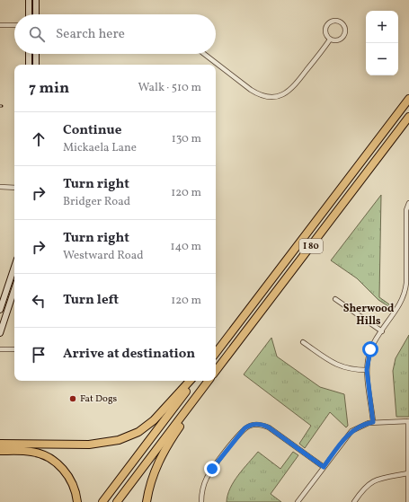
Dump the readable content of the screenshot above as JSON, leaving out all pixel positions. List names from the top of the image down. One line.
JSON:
{"streets":{"highway":["I 80"]},"districts":["Sherwood Hills"],"places":["Fat Dogs"],"page":{"map_buttons":["+","−"],"search":"Search here","heading":["7 min","Walk · 510 m"],"list":[["Continue","Mickaela Lane","130 m"],["Turn right","Bridger Road","120 m"],["Turn right","Westward Road","140 m"],["Turn left","120 m"],"Arrive at destination"]}}
